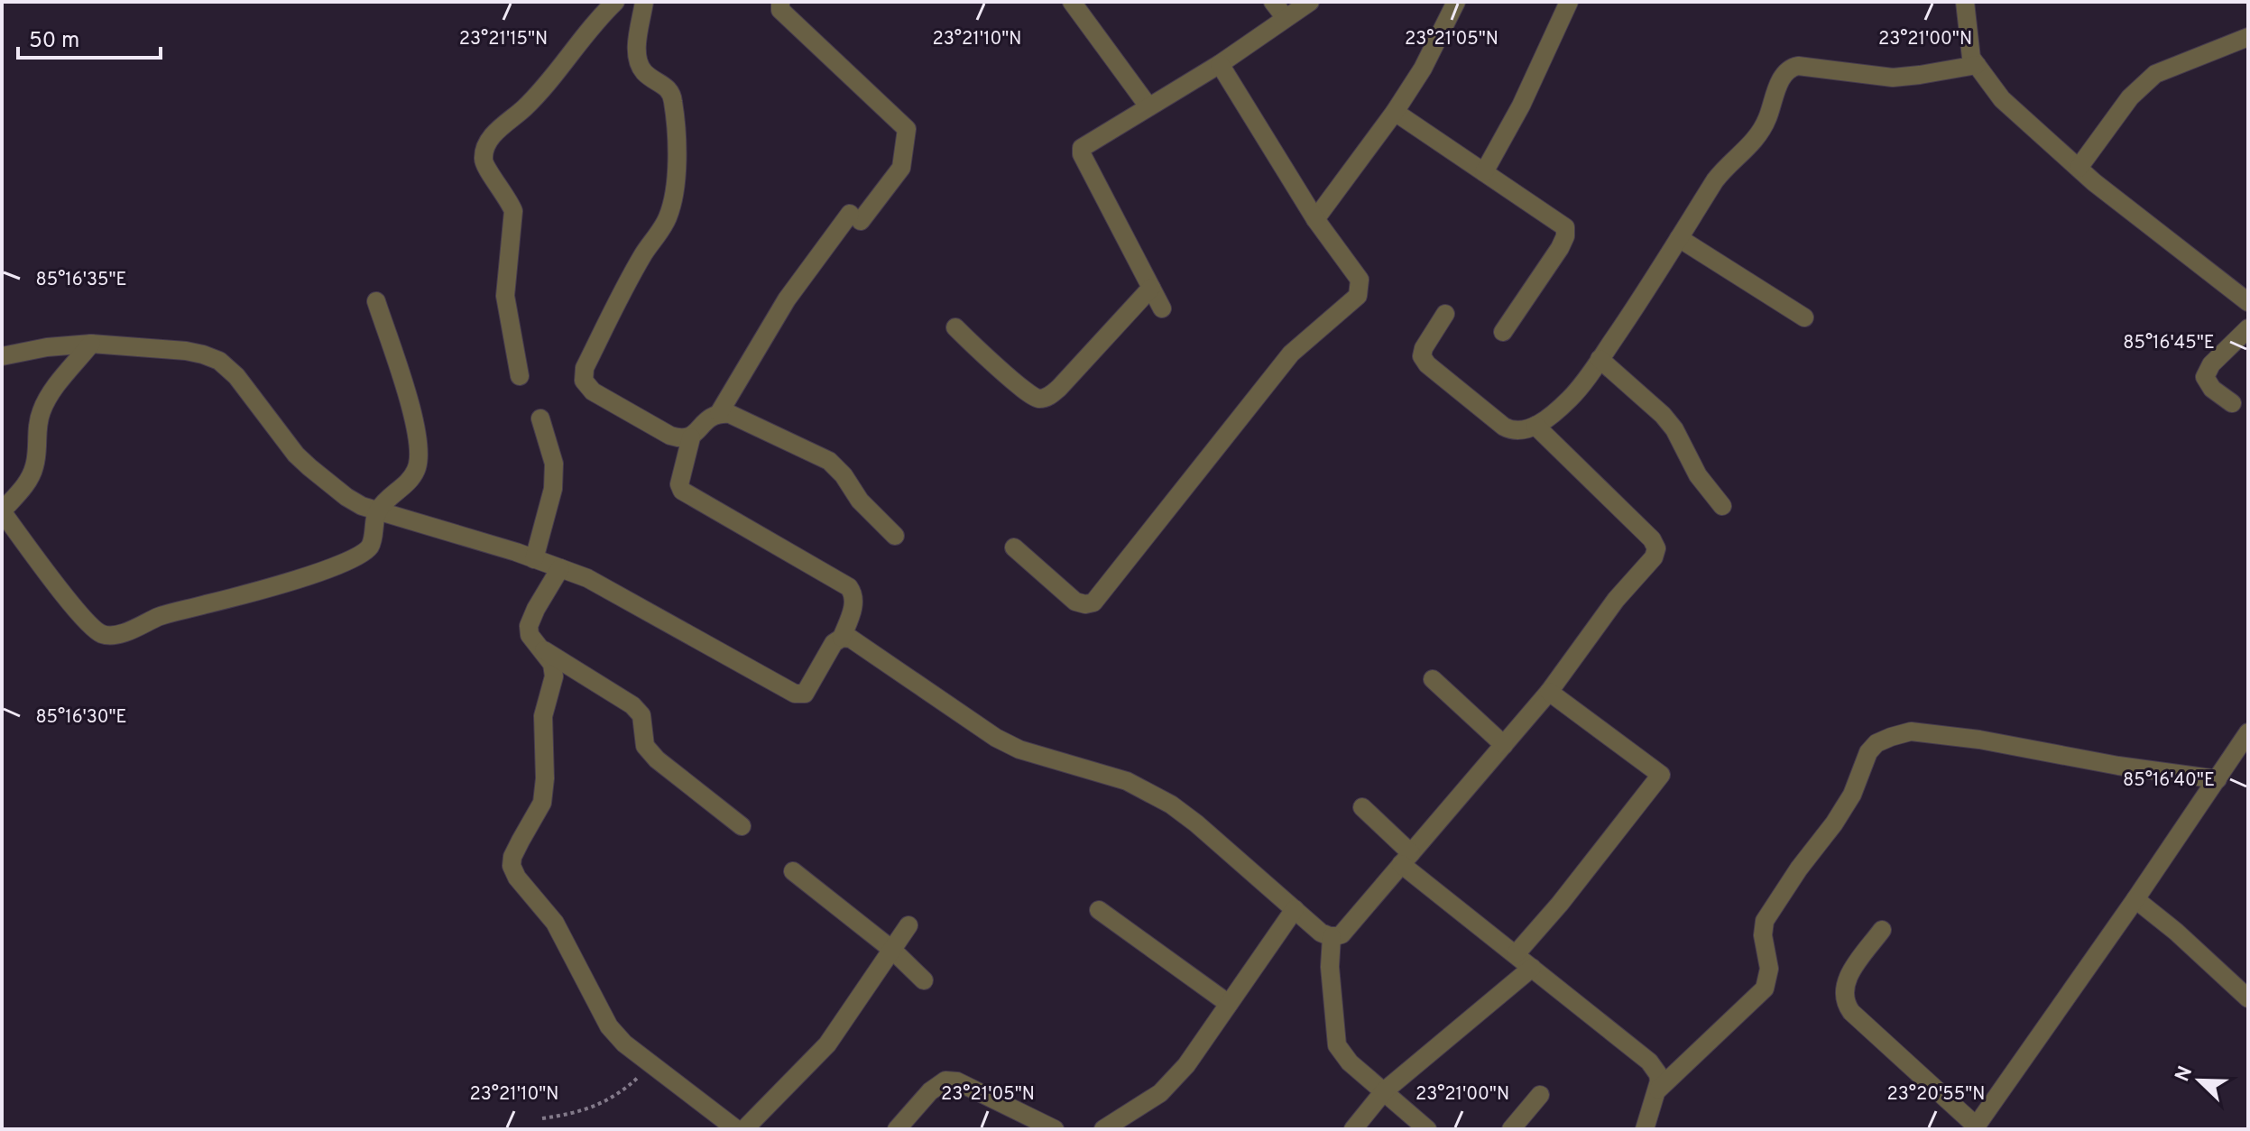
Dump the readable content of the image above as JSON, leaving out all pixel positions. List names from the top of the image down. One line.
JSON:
{"scale_bar":"50 m","north":"top left","coordinates":["23°21'15\"N","23°21'10\"N","23°21'05\"N","23°21'00\"N","85°16'35\"E","85°16'45\"E","85°16'30\"E","85°16'40\"E","23°20'55\"N"]}
